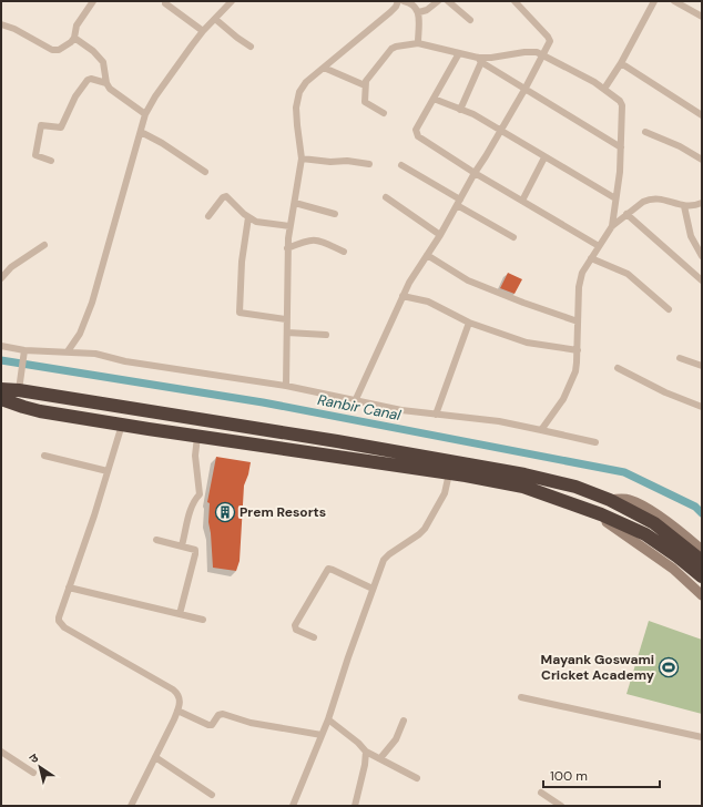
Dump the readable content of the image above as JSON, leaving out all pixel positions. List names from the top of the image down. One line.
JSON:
{"water":["Ranbir Canal"],"places":{"building":["Prem Resorts"],"sports":["Mayank Goswami Cricket Academy"]},"scale_bar":"100 m","north":"top left"}
